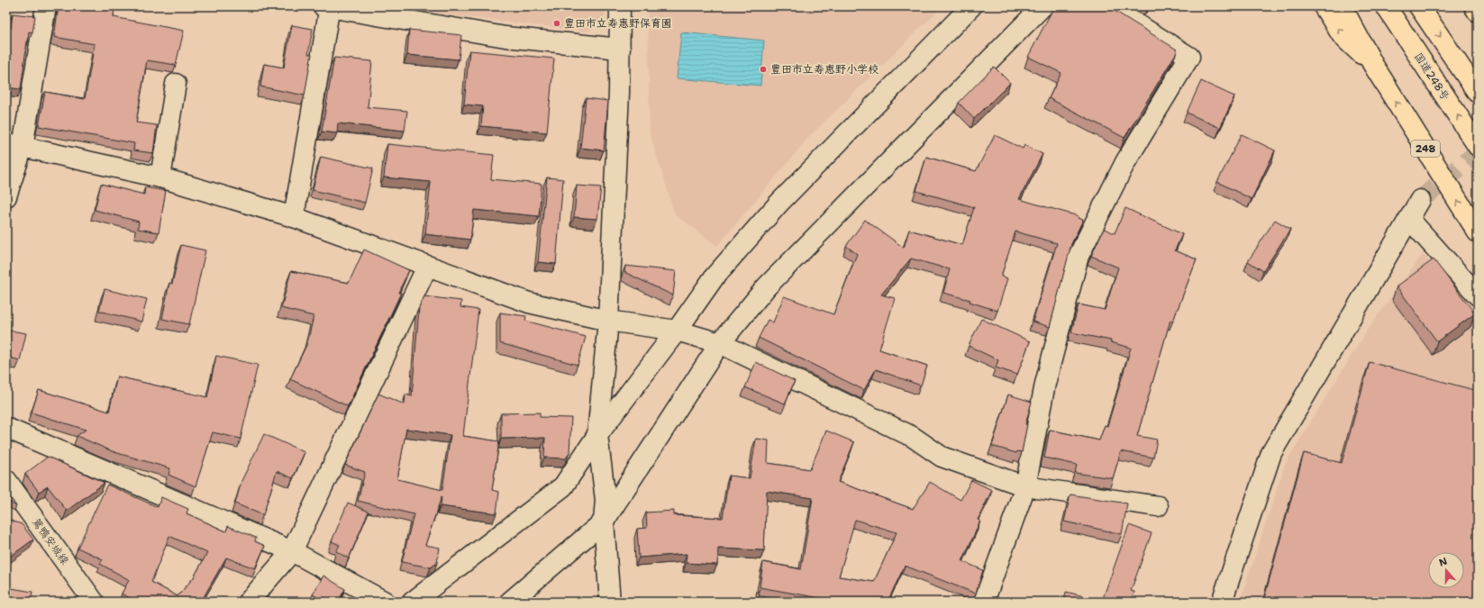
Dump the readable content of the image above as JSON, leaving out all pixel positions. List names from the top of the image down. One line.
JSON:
{"streets":{"highway":["国道248号","248"],"street":["鴛鴨安城線"]},"places":["豊田市立寿惠野保育園","豊田市立寿恵野小学校"],"north":"top"}
